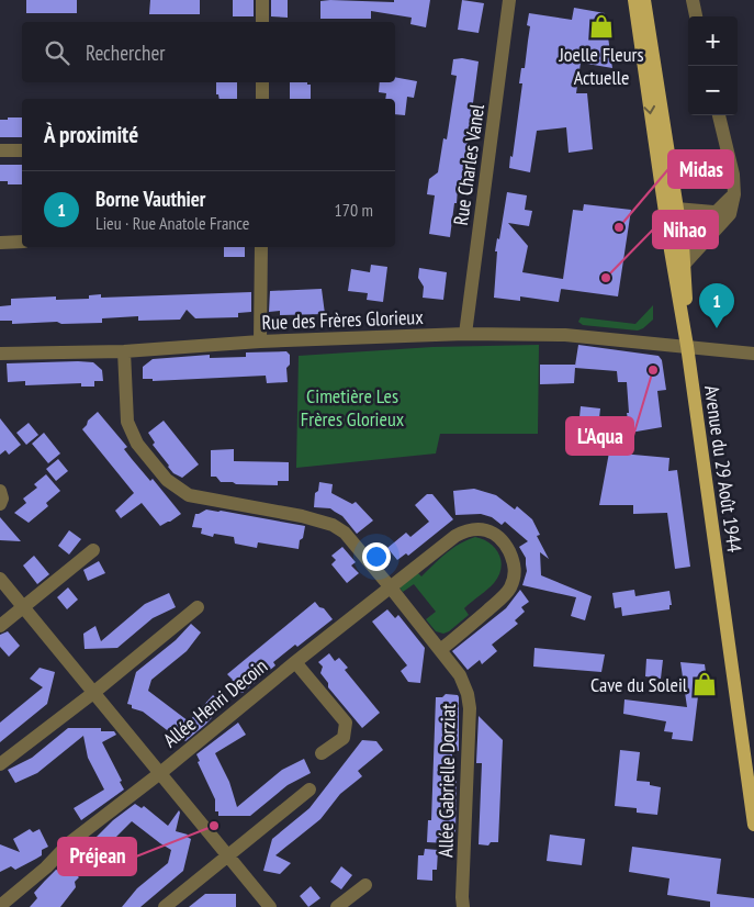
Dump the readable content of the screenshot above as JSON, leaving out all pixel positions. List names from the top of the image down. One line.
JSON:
{"streets":{"main road":["Avenue du 29 Août 1944"],"street":["Rue Charles Vanel","Rue des Frères Glorieux","Allée Henri Decoin","Allée Gabrielle Dorziat"]},"crossings":[["Rue Charles Vanel","Rue des Frères Glorieux"],["Rue des Frères Glorieux","Avenue du 29 Août 1944"],["Rue des Frères Glorieux","Allée Gabrielle Dorziat"],["Allée Henri Decoin","Allée Gabrielle Dorziat"]],"parks":["Cimetière Les Frères Glorieux"],"places":{"shop":["Joelle Fleurs Actuelle","Cave du Soleil"],"other":["Midas","Nihao","L'Aqua","Préjean"]},"page":{"map_buttons":["+","−"],"search":"Rechercher","heading":"À proximité","list":[{"mark":"1","name":"Borne Vauthier","note":"Lieu · Rue Anatole France","value":"170 m"}],"pins":"1"}}
